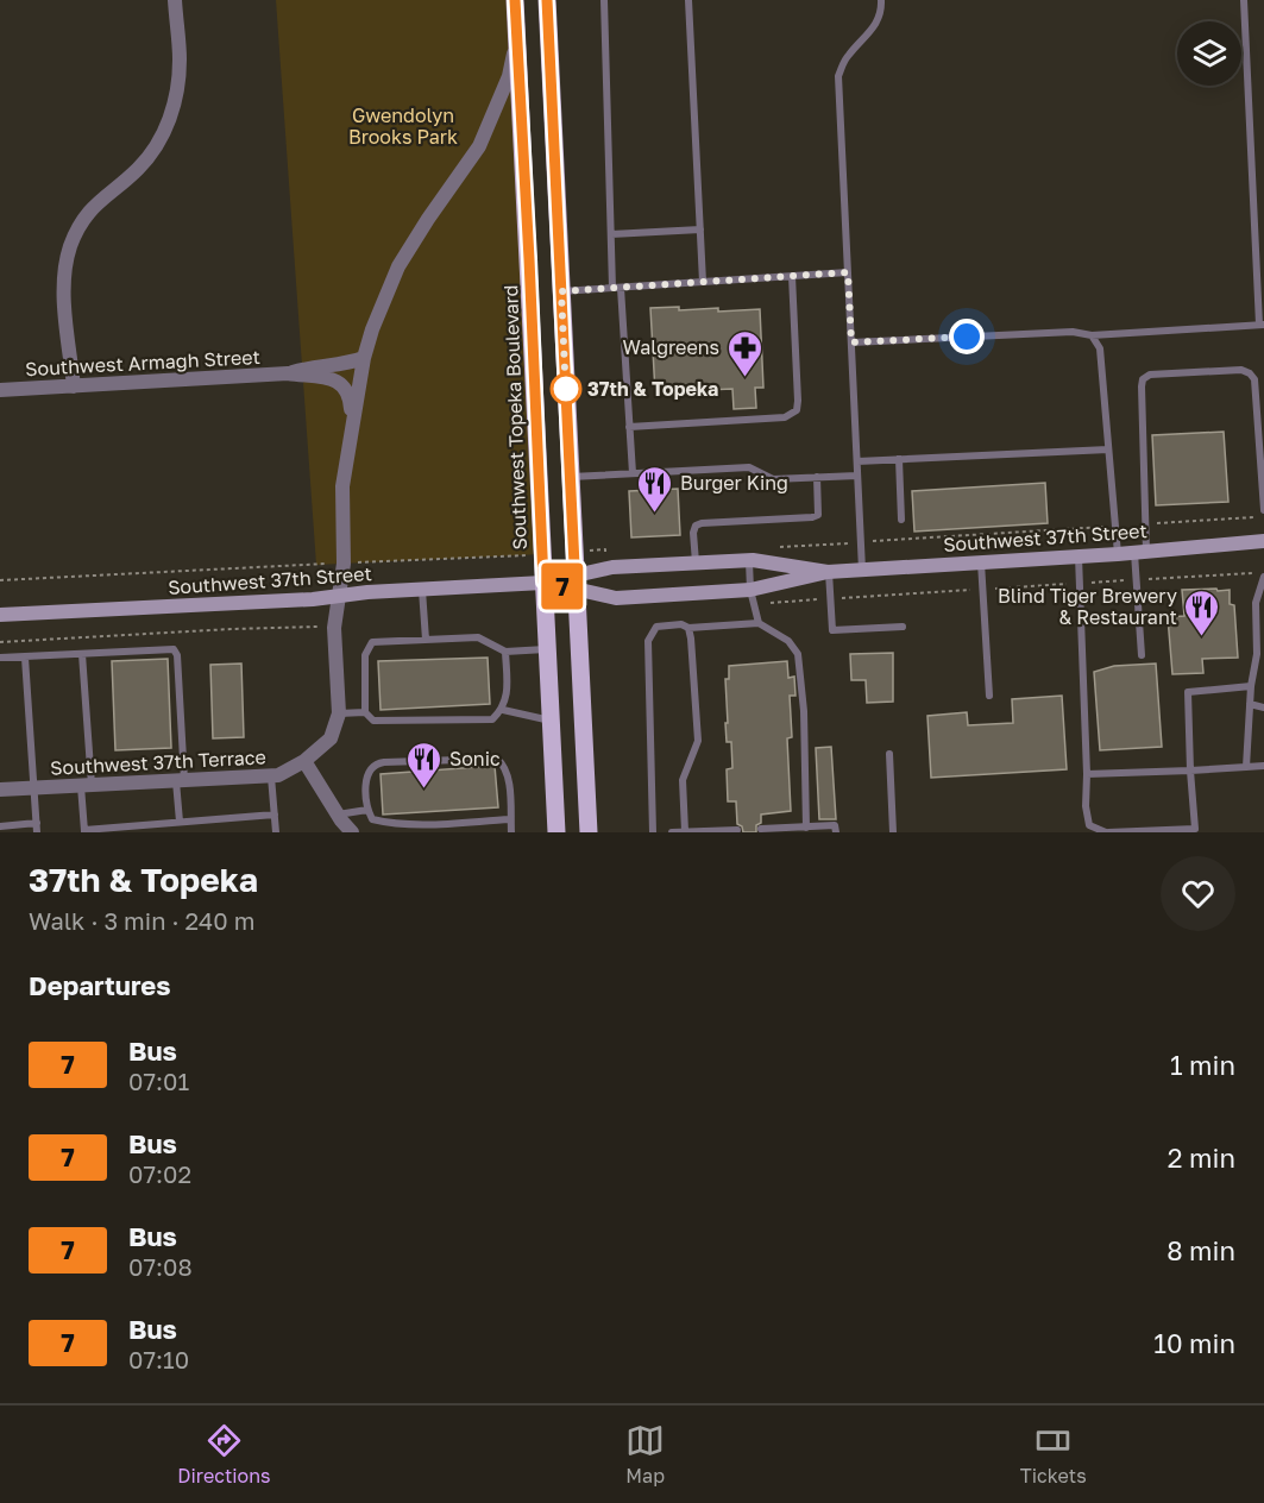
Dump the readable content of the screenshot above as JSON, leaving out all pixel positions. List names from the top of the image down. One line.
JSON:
{"streets":{"main road":["Southwest Topeka Boulevard","Southwest 37th Street"],"street":["Southwest Armagh Street","Southwest 37th Terrace"]},"crossings":[["Southwest Armagh Street","Southwest 37th Terrace"],["Southwest Topeka Boulevard","Southwest 37th Street"],["Southwest Topeka Boulevard","Southwest 37th Terrace"],["Southwest 37th Street","Southwest 37th Terrace"]],"parks":["Gwendolyn Brooks Park"],"places":{"pharmacy":["Walgreens"],"other":["37th & Topeka"],"restaurant":["Burger King","Blind Tiger Brewery & Restaurant","Sonic"]},"lines":["bus line 7"],"page":{"on_map":"7","heading":[["37th & Topeka","Walk · 3 min · 240 m"],"Departures"],"list":[{"mark":"7","name":"Bus","note":"07:01","value":"1 min"},{"mark":"7","name":"Bus","note":"07:02","value":"2 min"},{"mark":"7","name":"Bus","note":"07:08","value":"8 min"},{"mark":"7","name":"Bus","note":"07:10","value":"10 min"}],"tabs":["Directions","Map","Tickets"]}}
